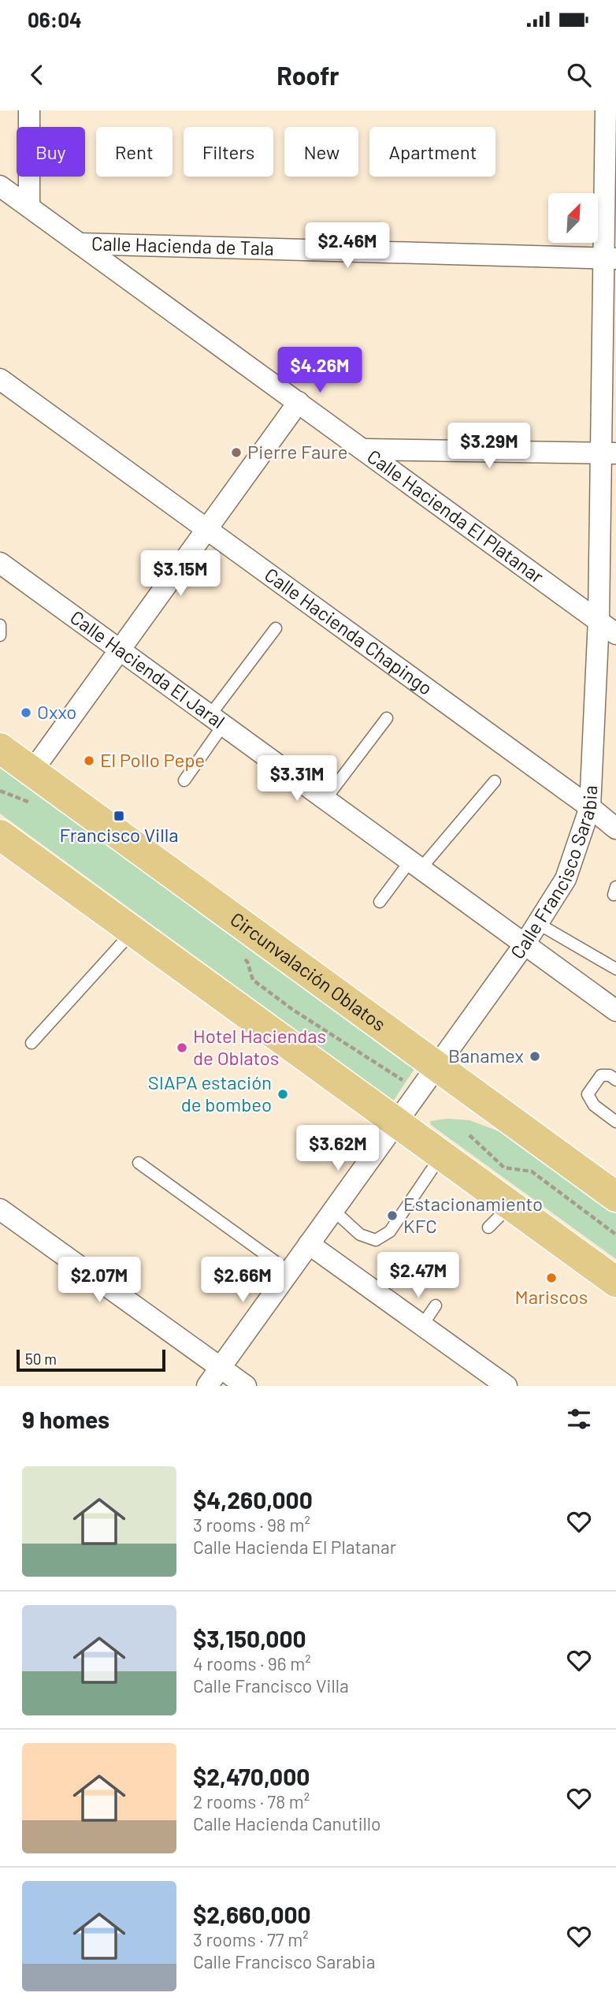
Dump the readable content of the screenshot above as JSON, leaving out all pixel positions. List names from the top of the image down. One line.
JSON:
{"streets":{"main road":["Circunvalación Oblatos"],"street":["Calle Hacienda de Tala","Calle Hacienda El Platanar","Calle Hacienda Chapingo","Calle Hacienda El Jaral","Calle Francisco Sarabia"]},"crossings":[["Calle Hacienda de Tala","Calle Hacienda El Platanar"],["Calle Hacienda de Tala","Calle Francisco Sarabia"],["Calle Hacienda El Platanar","Calle Francisco Sarabia"],["Calle Hacienda Chapingo","Calle Francisco Sarabia"],["Calle Hacienda El Jaral","Calle Francisco Sarabia"],["Calle Francisco Sarabia","Circunvalación Oblatos"]],"places":{"other":["Pierre Faure","Oxxo","El Pollo Pepe","Hotel Haciendas de Oblatos","Banamex","SIAPA estación de bombeo","Estacionamiento KFC","Mariscos"],"transit":["Francisco Villa"]},"scale_bar":"50 m","north":"top right","page":{"status":"06:04","header":"Roofr","chip":["Buy","Rent","Filters","New","Apartment"],"price":["$2.46M","$4.26M","$3.29M","$3.15M","$3.31M","$3.62M","$2.47M","$2.07M","$2.66M"],"scale":"50 m","heading":"9 homes","list":[{"name":"$4,260,000","note":"3 rooms · 98 m² · Calle Hacienda El Platanar"},{"name":"$3,150,000","note":"4 rooms · 96 m² · Calle Francisco Villa"},{"name":"$2,470,000","note":"2 rooms · 78 m² · Calle Hacienda Canutillo"},{"name":"$2,660,000","note":"3 rooms · 77 m² · Calle Francisco Sarabia"}]}}
